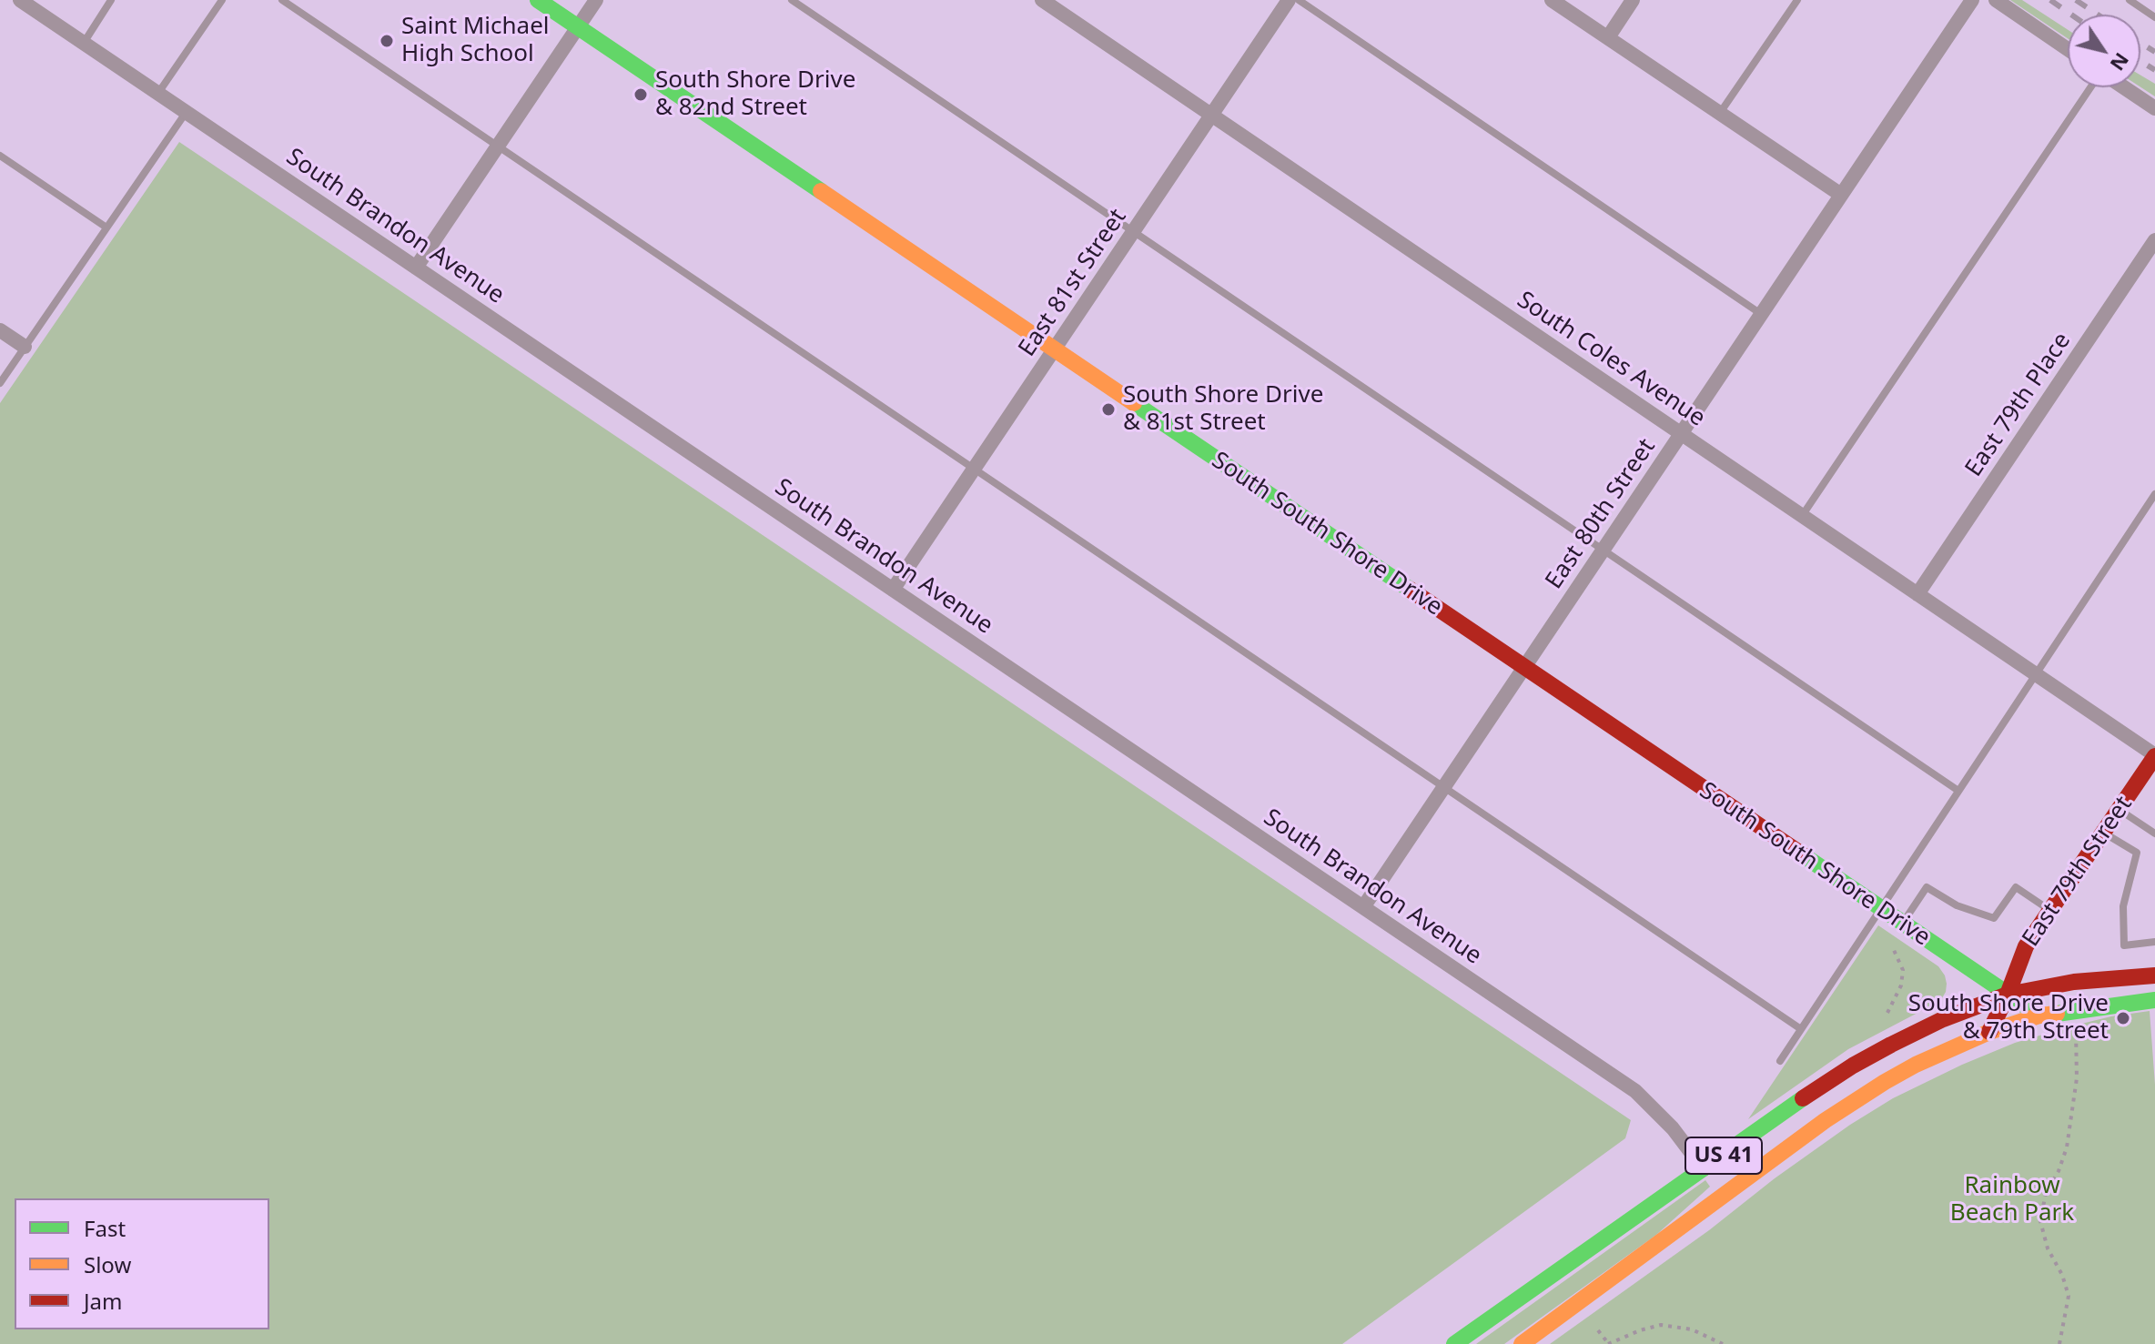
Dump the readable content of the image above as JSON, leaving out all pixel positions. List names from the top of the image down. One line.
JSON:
{"streets":{"main road":["South South Shore Drive","East 79th Street","US 41"],"street":["South Brandon Avenue","East 81st Street","South Coles Avenue","East 79th Place","East 80th Street"]},"crossings":[["South Brandon Avenue","East 81st Street"],["South Brandon Avenue","East 80th Street"],["South Brandon Avenue","US 41"],["East 81st Street","South Coles Avenue"],["East 81st Street","South South Shore Drive"],["South Coles Avenue","East 79th Place"],["South Coles Avenue","East 80th Street"],["South Coles Avenue","East 79th Street"],["East 80th Street","South South Shore Drive"],["South South Shore Drive","East 79th Street"],["South South Shore Drive","US 41"],["East 79th Street","US 41"]],"parks":["Rainbow Beach Park"],"places":["Saint Michael High School","South Shore Drive & 82nd Street","South Shore Drive & 81st Street","South Shore Drive & 79th Street"],"legend":["Fast","Slow","Jam"],"north":"bottom right"}
